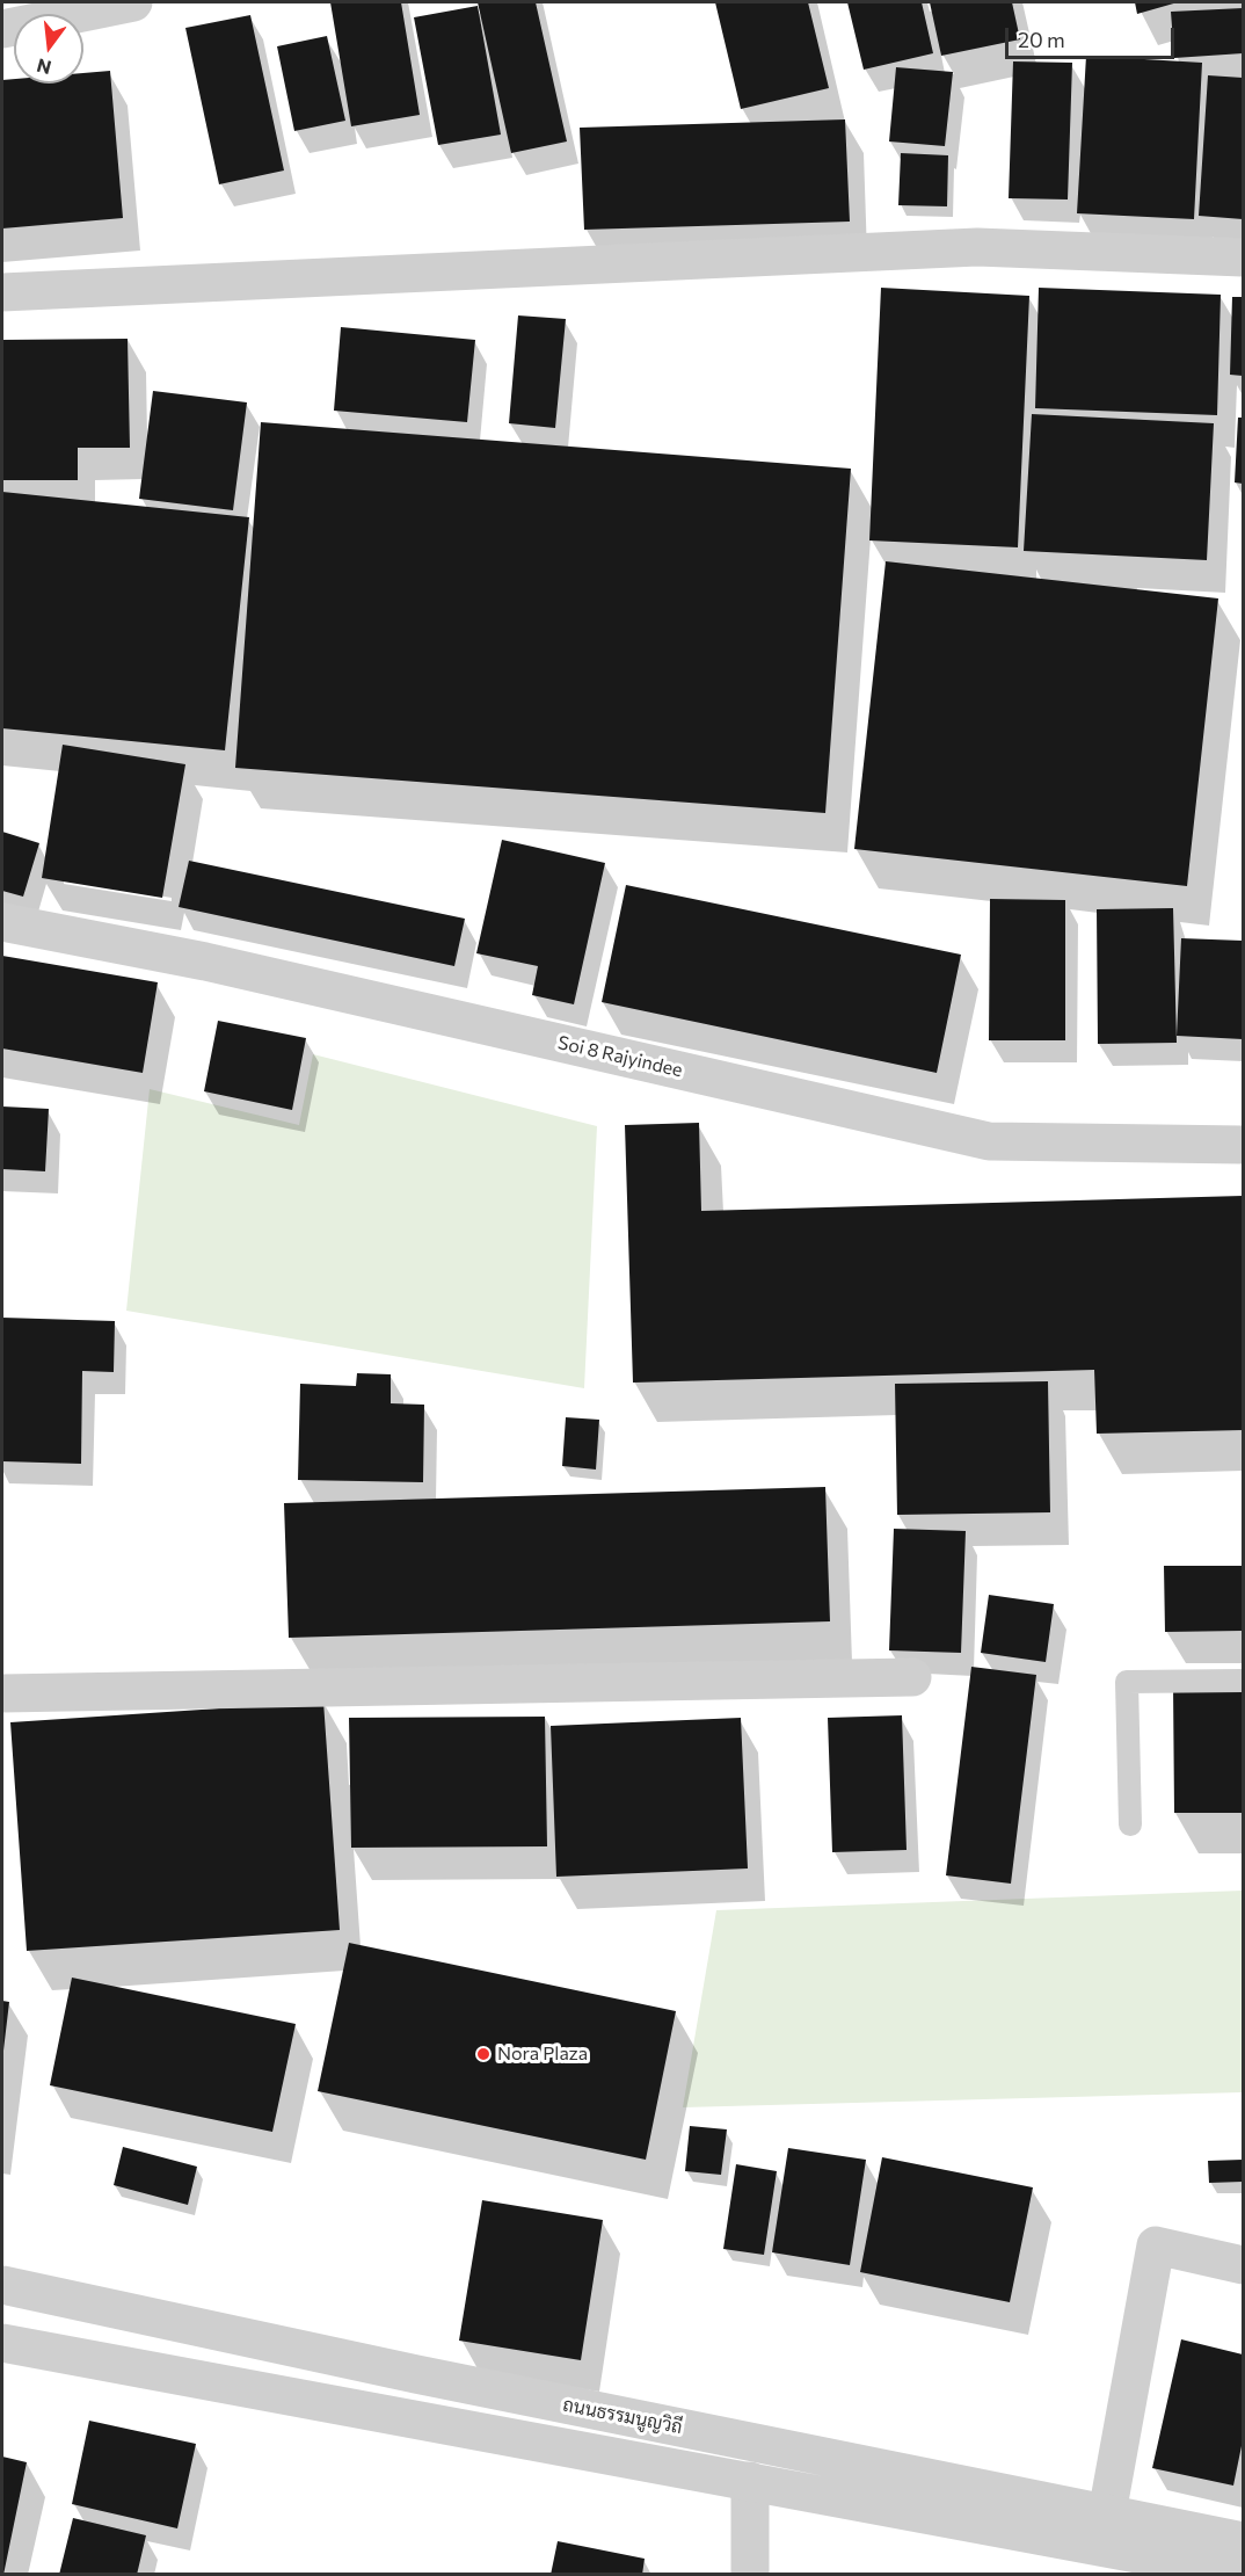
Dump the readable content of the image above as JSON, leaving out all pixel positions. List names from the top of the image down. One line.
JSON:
{"streets":{"street":["Soi 8 Rajyindee","ถนนธรรมนูญวิถี"]},"places":["Nora Plaza"],"scale_bar":"20 m","north":"bottom"}
